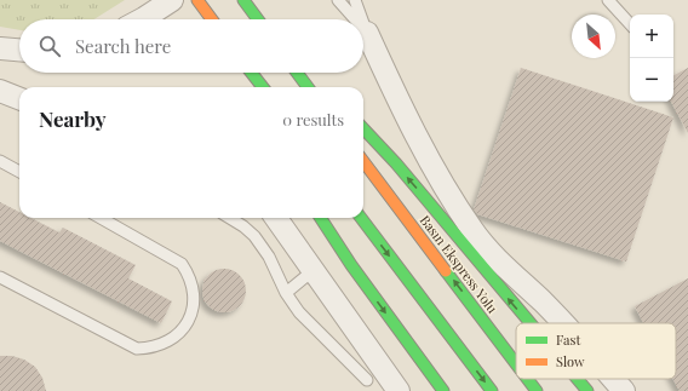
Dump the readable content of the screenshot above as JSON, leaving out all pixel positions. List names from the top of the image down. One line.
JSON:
{"streets":{"main road":["Basın Ekspress Yolu"]},"legend":["Fast","Slow"],"north":"bottom right","page":{"map_buttons":["+","−"],"search":"Search here","heading":["Nearby","0 results"]}}
